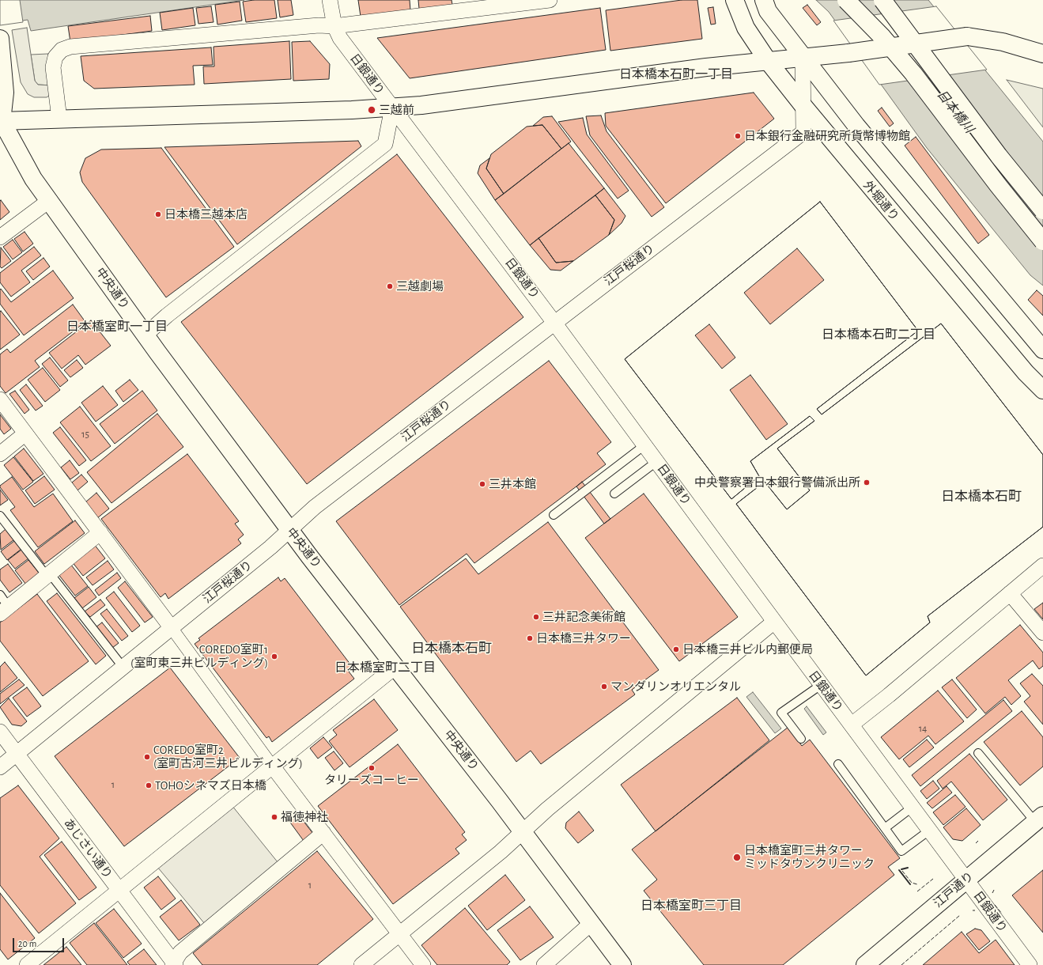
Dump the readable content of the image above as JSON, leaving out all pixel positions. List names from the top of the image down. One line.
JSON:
{"streets":{"main road":["外堀通り","中央通り","江戸通り"],"street":["日銀通り","江戸桜通り","あじさい通り"]},"crossings":[["日銀通り","江戸桜通り"],["日銀通り","江戸通り"],["外堀通り","江戸桜通り"],["江戸桜通り","中央通り"],["江戸桜通り","あじさい通り"]],"districts":["日本橋本石町一丁目","日本橋室町一丁目","日本橋本石町二丁目","日本橋本石町","日本橋本石町","日本橋室町二丁目","日本橋室町三丁目"],"water":["日本橋川"],"places":["三越前","日本銀行金融研究所貨幣博物館","日本橋三越本店","三越劇場","中央警察署日本銀行警備派出所","三井本館","三井記念美術館","日本橋三井タワー","日本橋三井ビル内郵便局","COREDO室町1 (室町東三井ビルディング)","マンダリンオリエンタル","COREDO室町2 (室町古河三井ビルディング)","タリーズコーヒー","TOHOシネマズ日本橋","福徳神社","日本橋室町三井タワー ミッドタウンクリニック"],"house_numbers":["15","14","1","1"],"scale_bar":"20 m"}
